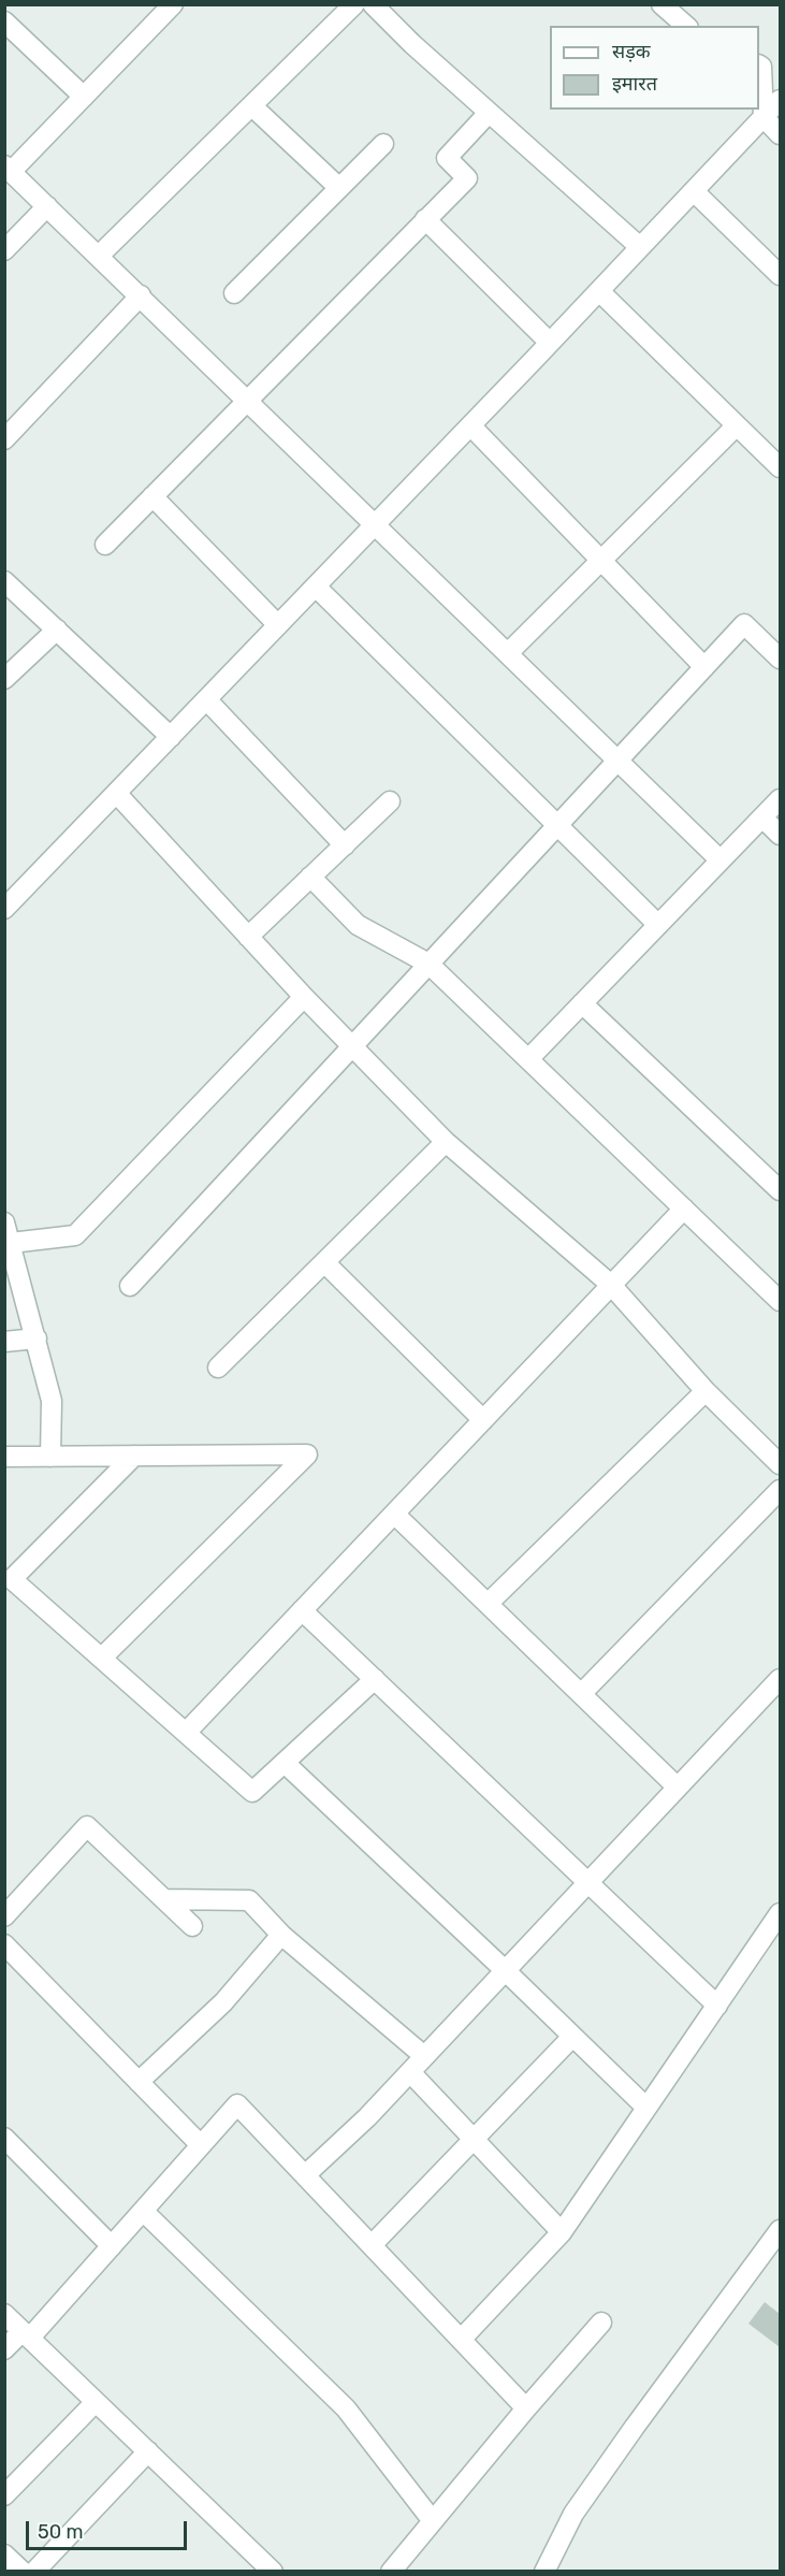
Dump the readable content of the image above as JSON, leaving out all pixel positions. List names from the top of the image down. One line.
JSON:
{"legend":["सड़क","इमारत"],"scale_bar":"50 m"}
